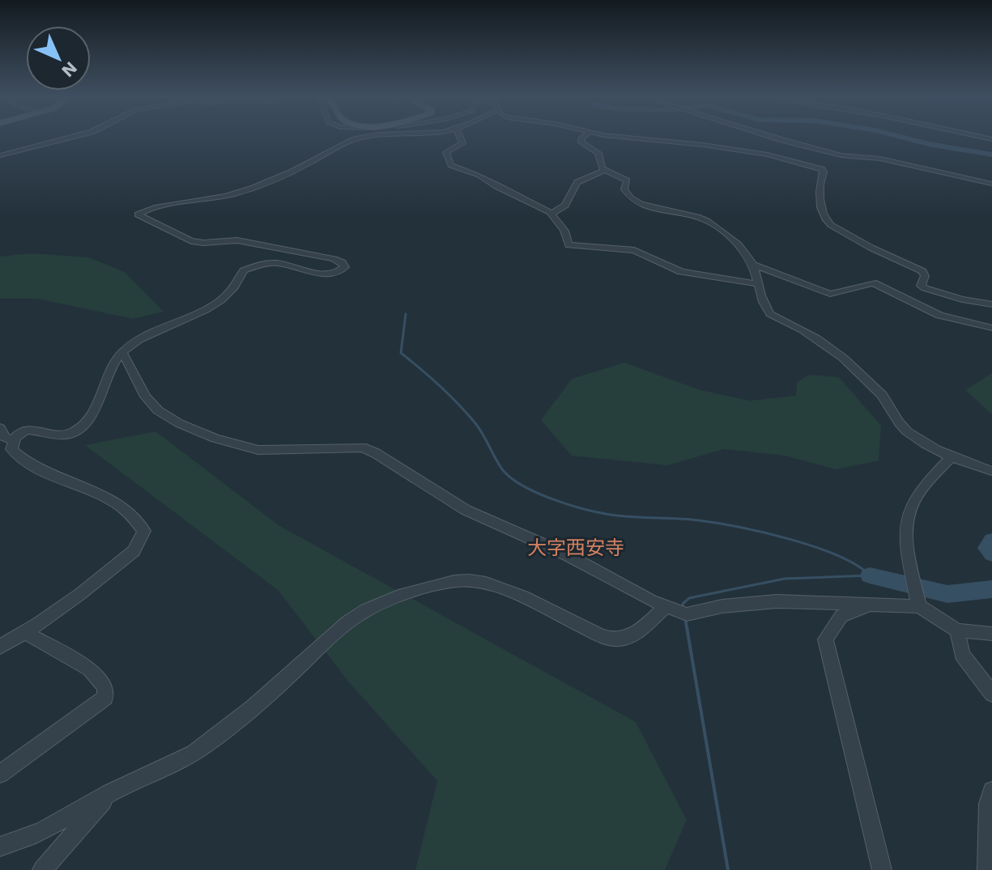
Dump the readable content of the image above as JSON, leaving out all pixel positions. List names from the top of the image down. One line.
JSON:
{"districts":["大字西安寺"],"north":"bottom right"}
